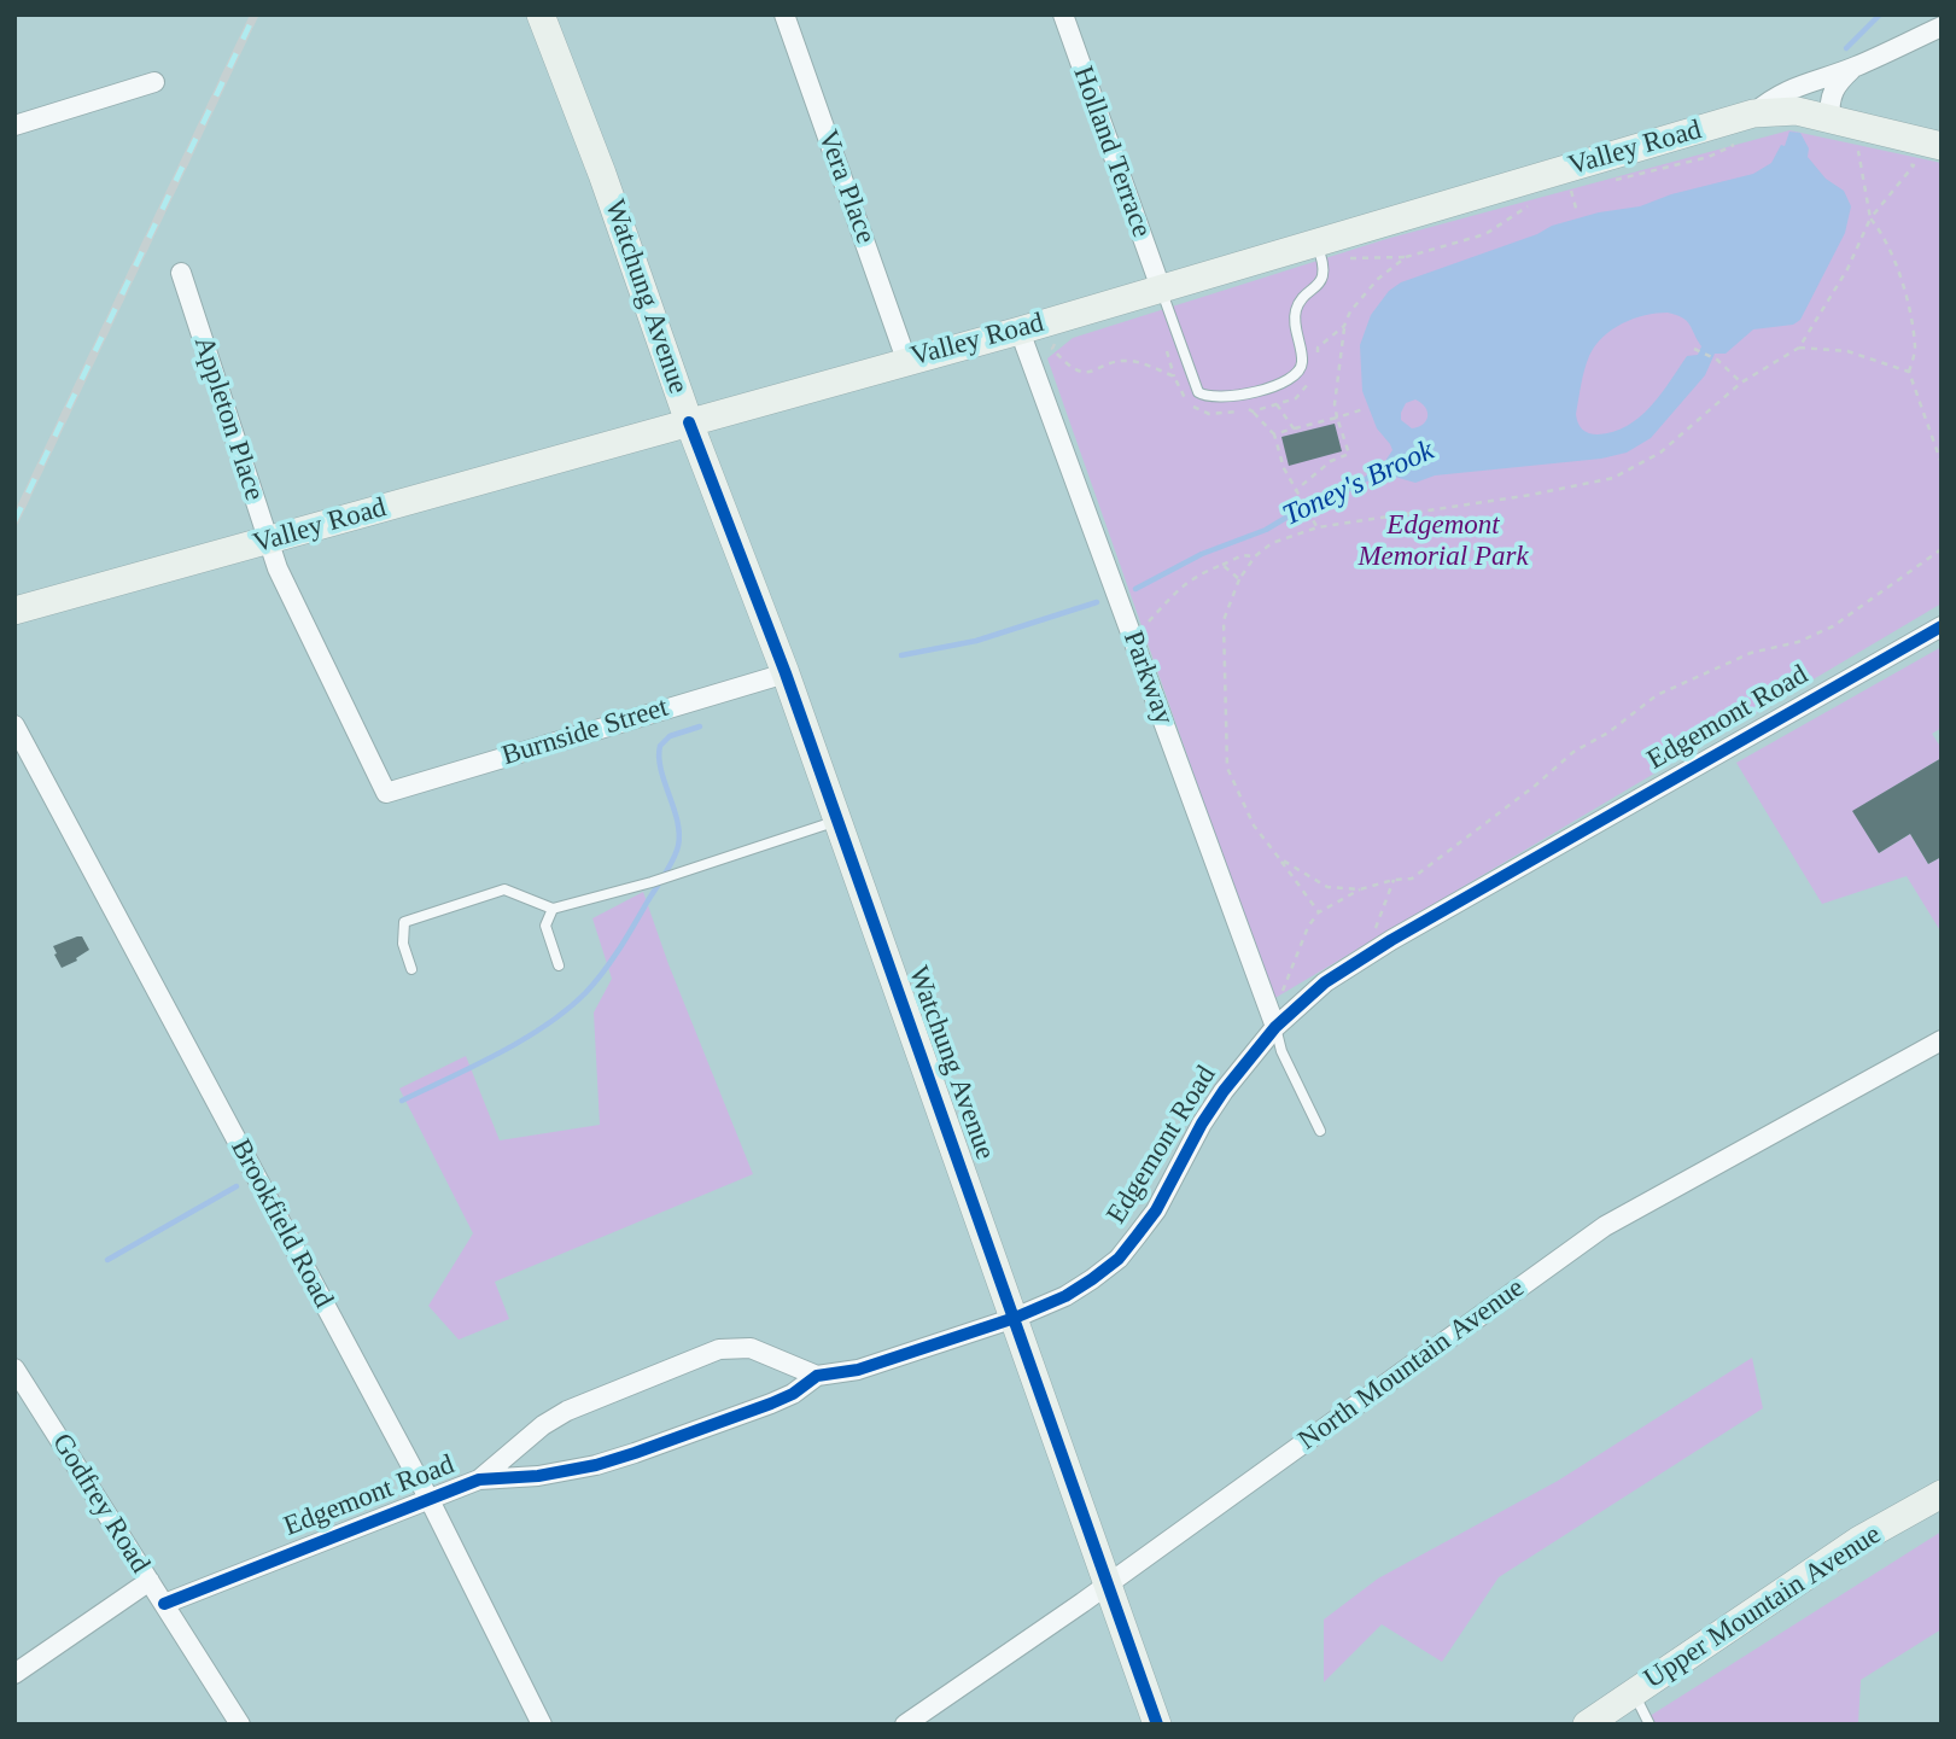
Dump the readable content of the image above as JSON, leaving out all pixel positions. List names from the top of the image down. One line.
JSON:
{"streets":{"main road":["Valley Road","Watchung Avenue","Upper Mountain Avenue"],"street":["Holland Terrace","Vera Place","Appleton Place","Parkway","Edgemont Road","Burnside Street","Brookfield Road","North Mountain Avenue","Godfrey Road"]},"crossings":[["Valley Road","Holland Terrace"],["Valley Road","Vera Place"],["Valley Road","Watchung Avenue"],["Valley Road","Appleton Place"],["Valley Road","Parkway"],["Watchung Avenue","Edgemont Road"],["Watchung Avenue","Burnside Street"],["Watchung Avenue","North Mountain Avenue"],["Appleton Place","Burnside Street"],["Parkway","Edgemont Road"],["Edgemont Road","Brookfield Road"],["Edgemont Road","Godfrey Road"]],"water":["Toney's Brook"],"parks":["Edgemont Memorial Park"]}
